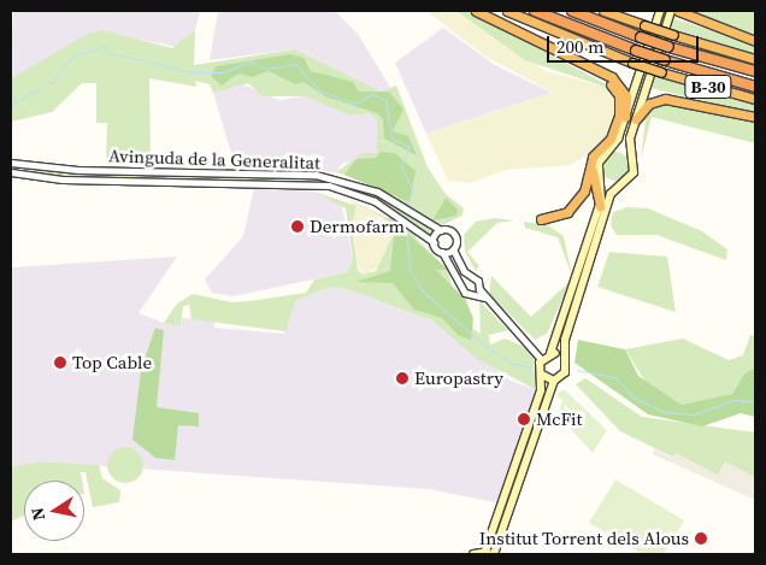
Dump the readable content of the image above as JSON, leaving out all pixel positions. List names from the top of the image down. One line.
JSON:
{"streets":{"highway":["B-30"],"street":["Avinguda de la Generalitat"]},"places":["Dermofarm","Top Cable","Europastry","McFit","Institut Torrent dels Alous"],"scale_bar":"200 m","north":"left"}
